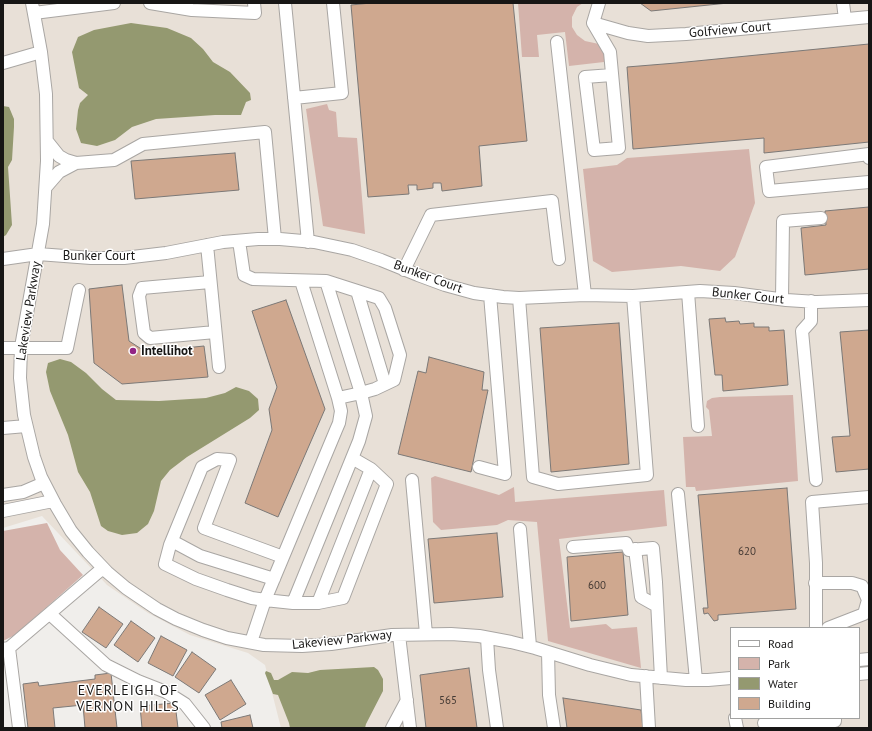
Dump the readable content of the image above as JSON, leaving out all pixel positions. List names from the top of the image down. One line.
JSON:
{"streets":{"street":["Golfview Court","Bunker Court","Lakeview Parkway"]},"crossings":[["Bunker Court","Lakeview Parkway"]],"districts":["EVERLEIGH OF VERNON HILLS"],"places":["Intellihot"],"house_numbers":["620","600","565"],"legend":["Road","Park","Water","Building"]}
